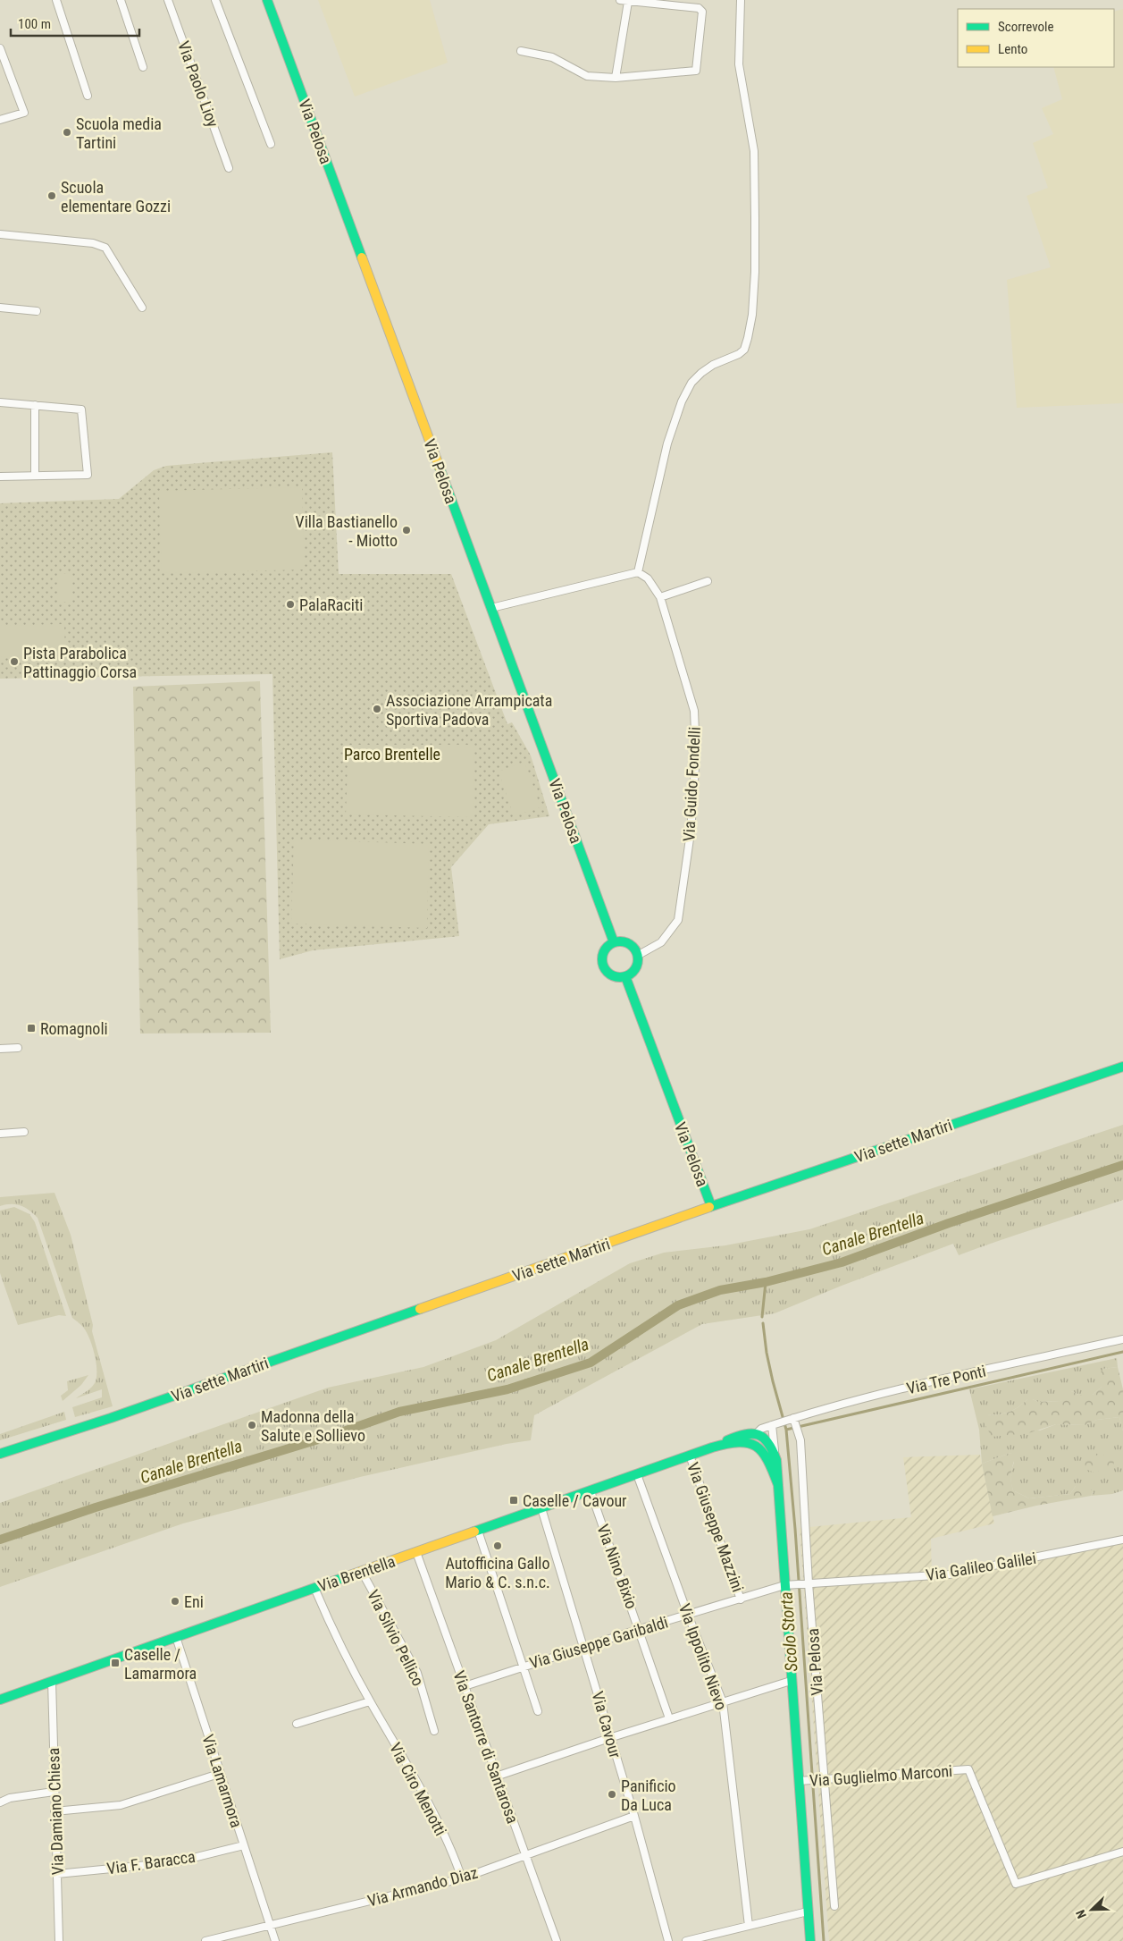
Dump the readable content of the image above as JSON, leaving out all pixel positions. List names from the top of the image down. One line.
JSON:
{"streets":{"main road":["Via Pelosa","Via sette Martiri","Via Brentella"],"street":["Via Paolo Lioy","Via Guido Fondelli","Via Tre Ponti","Via Giuseppe Mazzini","Via Nino Bixio","Via Galileo Galilei","Via Silvio Pellico","Via Giuseppe Garibaldi","Via Ippolito Nievo","Via Cavour","Via Santorre di Santarosa","Via Guglielmo Marconi","Via Lamarmora","Via Ciro Menotti","Via Damiano Chiesa","Via F. Baracca","Via Armando Diaz"]},"crossings":[["Via Pelosa","Via Guido Fondelli"],["Via Pelosa","Via sette Martiri"],["Via Pelosa","Via Tre Ponti"],["Via Pelosa","Via Galileo Galilei"],["Via Pelosa","Via Giuseppe Garibaldi"],["Via Pelosa","Via Guglielmo Marconi"],["Via Giuseppe Mazzini","Via Brentella"],["Via Giuseppe Mazzini","Via Giuseppe Garibaldi"],["Via Nino Bixio","Via Brentella"],["Via Nino Bixio","Via Giuseppe Garibaldi"],["Via Galileo Galilei","Via Giuseppe Garibaldi"],["Via Brentella","Via Silvio Pellico"],["Via Brentella","Via Ippolito Nievo"],["Via Brentella","Via Cavour"],["Via Brentella","Via Santorre di Santarosa"],["Via Brentella","Via Lamarmora"],["Via Brentella","Via Ciro Menotti"],["Via Brentella","Via Damiano Chiesa"],["Via Giuseppe Garibaldi","Via Ippolito Nievo"],["Via Giuseppe Garibaldi","Via Cavour"],["Via Giuseppe Garibaldi","Via Santorre di Santarosa"],["Via Cavour","Via Armando Diaz"],["Via Santorre di Santarosa","Via Armando Diaz"],["Via Lamarmora","Via F. Baracca"],["Via Lamarmora","Via Armando Diaz"],["Via Ciro Menotti","Via Armando Diaz"],["Via Damiano Chiesa","Via F. Baracca"]],"water":["Canale Brentella","Scolo Storta"],"parks":["Parco Brentelle"],"places":{"other":["Scuola media Tartini","Scuola elementare Gozzi","Villa Bastianello - Miotto","PalaRaciti","Pista Parabolica Pattinaggio Corsa","Associazione Arrampicata Sportiva Padova","Madonna della Salute e Sollievo","Autofficina Gallo Mario & C. s.n.c.","Eni","Panificio Da Luca"],"transit":["Romagnoli","Caselle / Cavour","Caselle / Lamarmora"]},"legend":["Scorrevole","Lento"],"scale_bar":"100 m","north":"bottom left"}
